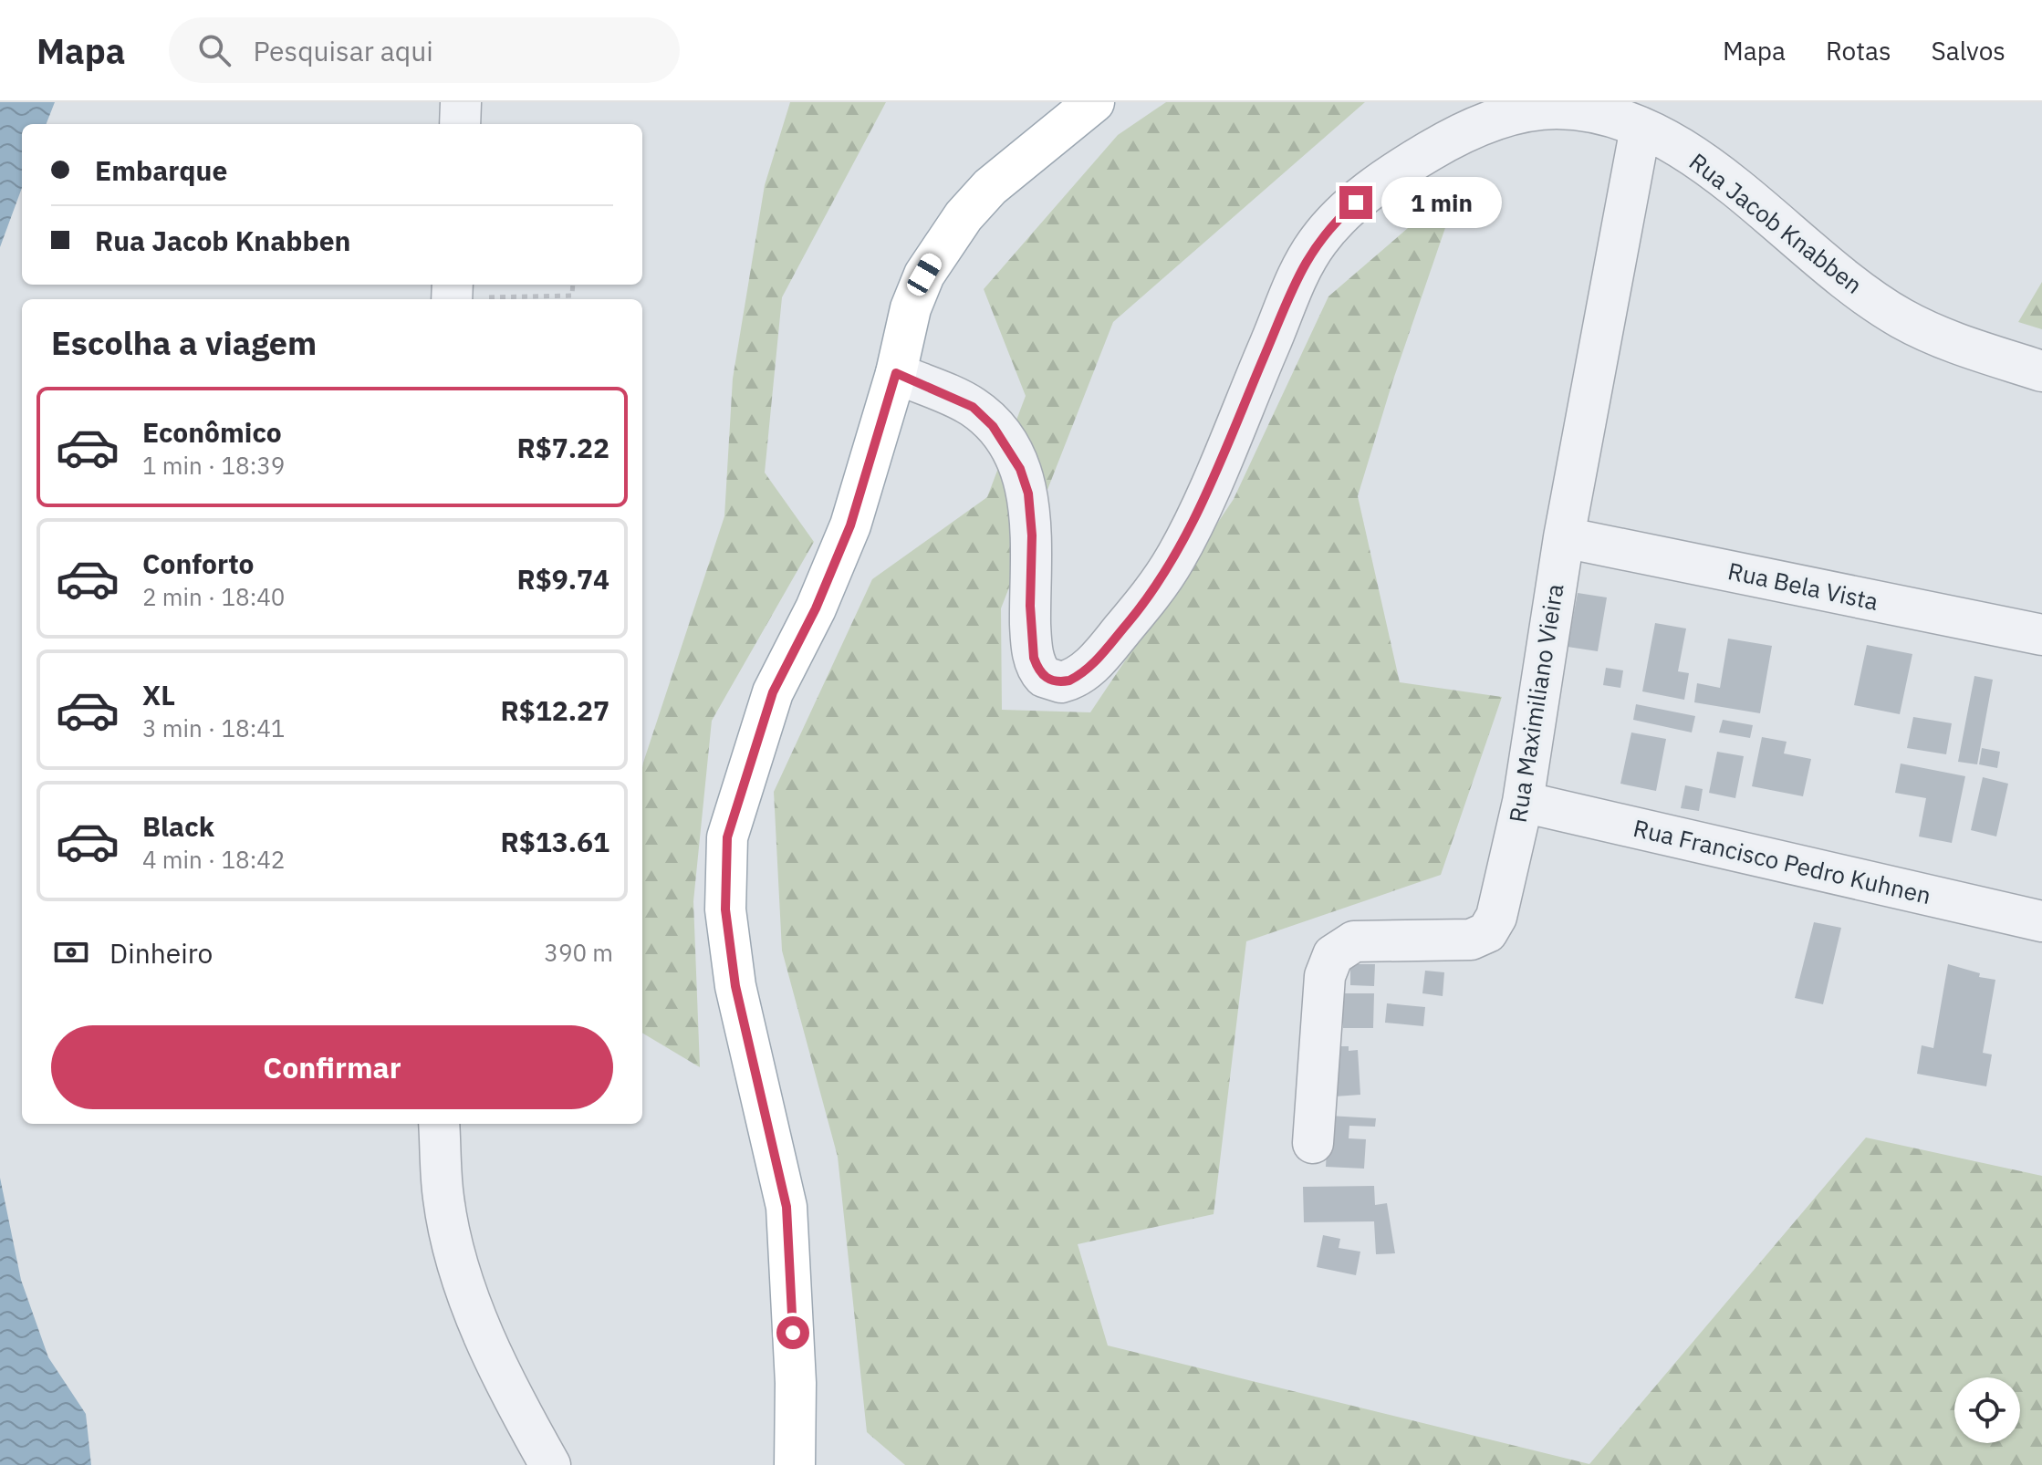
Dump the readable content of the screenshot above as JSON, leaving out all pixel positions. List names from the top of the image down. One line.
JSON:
{"streets":{"street":["Rua Jacob Knabben","Rua Bela Vista","Rua Maximiliano Vieira","Rua Francisco Pedro Kuhnen"]},"crossings":[["Rua Jacob Knabben","Rua Maximiliano Vieira"],["Rua Bela Vista","Rua Maximiliano Vieira"],["Rua Maximiliano Vieira","Rua Francisco Pedro Kuhnen"]],"page":{"header":"Mapa","search":"Pesquisar aqui","nav":["Mapa","Rotas","Salvos"],"banner":["Embarque","Rua Jacob Knabben"],"bubble":"1 min","heading":"Escolha a viagem","list":[{"name":"Econômico","note":"1 min · 18:39","value":"R$7.22"},{"name":"Conforto","note":"2 min · 18:40","value":"R$9.74"},{"name":"XL","note":"3 min · 18:41","value":"R$12.27"},{"name":"Black","note":"4 min · 18:42","value":"R$13.61"}],"pay":["Dinheiro","390 m"],"buttons":"Confirmar"}}
